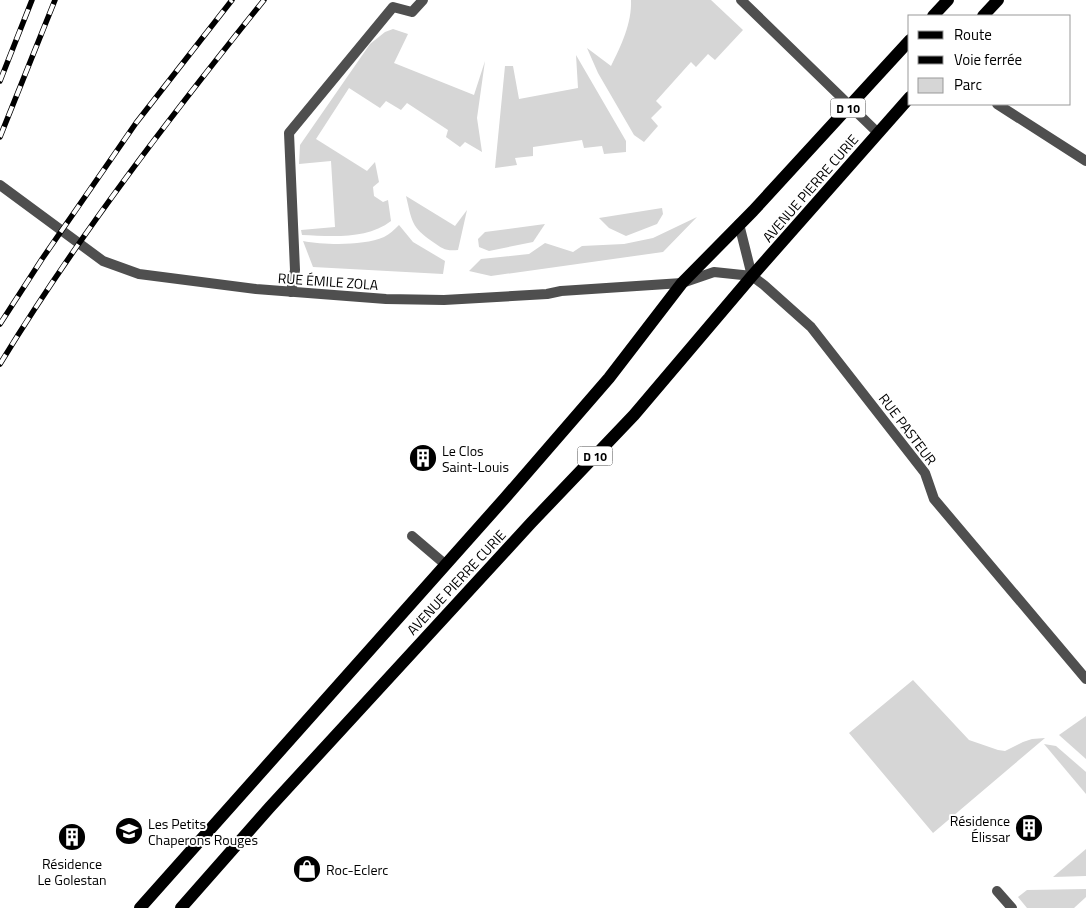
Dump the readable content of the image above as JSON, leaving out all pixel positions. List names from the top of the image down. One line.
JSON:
{"streets":{"main road":["D 10","AVENUE PIERRE CURIE"],"street":["RUE ÉMILE ZOLA","RUE PASTEUR"]},"crossings":[["AVENUE PIERRE CURIE","RUE ÉMILE ZOLA"],["AVENUE PIERRE CURIE","RUE PASTEUR"]],"places":{"building":["Le Clos Saint-Louis","Résidence Élissar","Résidence Le Golestan"],"school or university":["Les Petits Chaperons Rouges"],"shop":["Roc-Eclerc"]},"legend":["Route","Voie ferrée","Parc"]}
